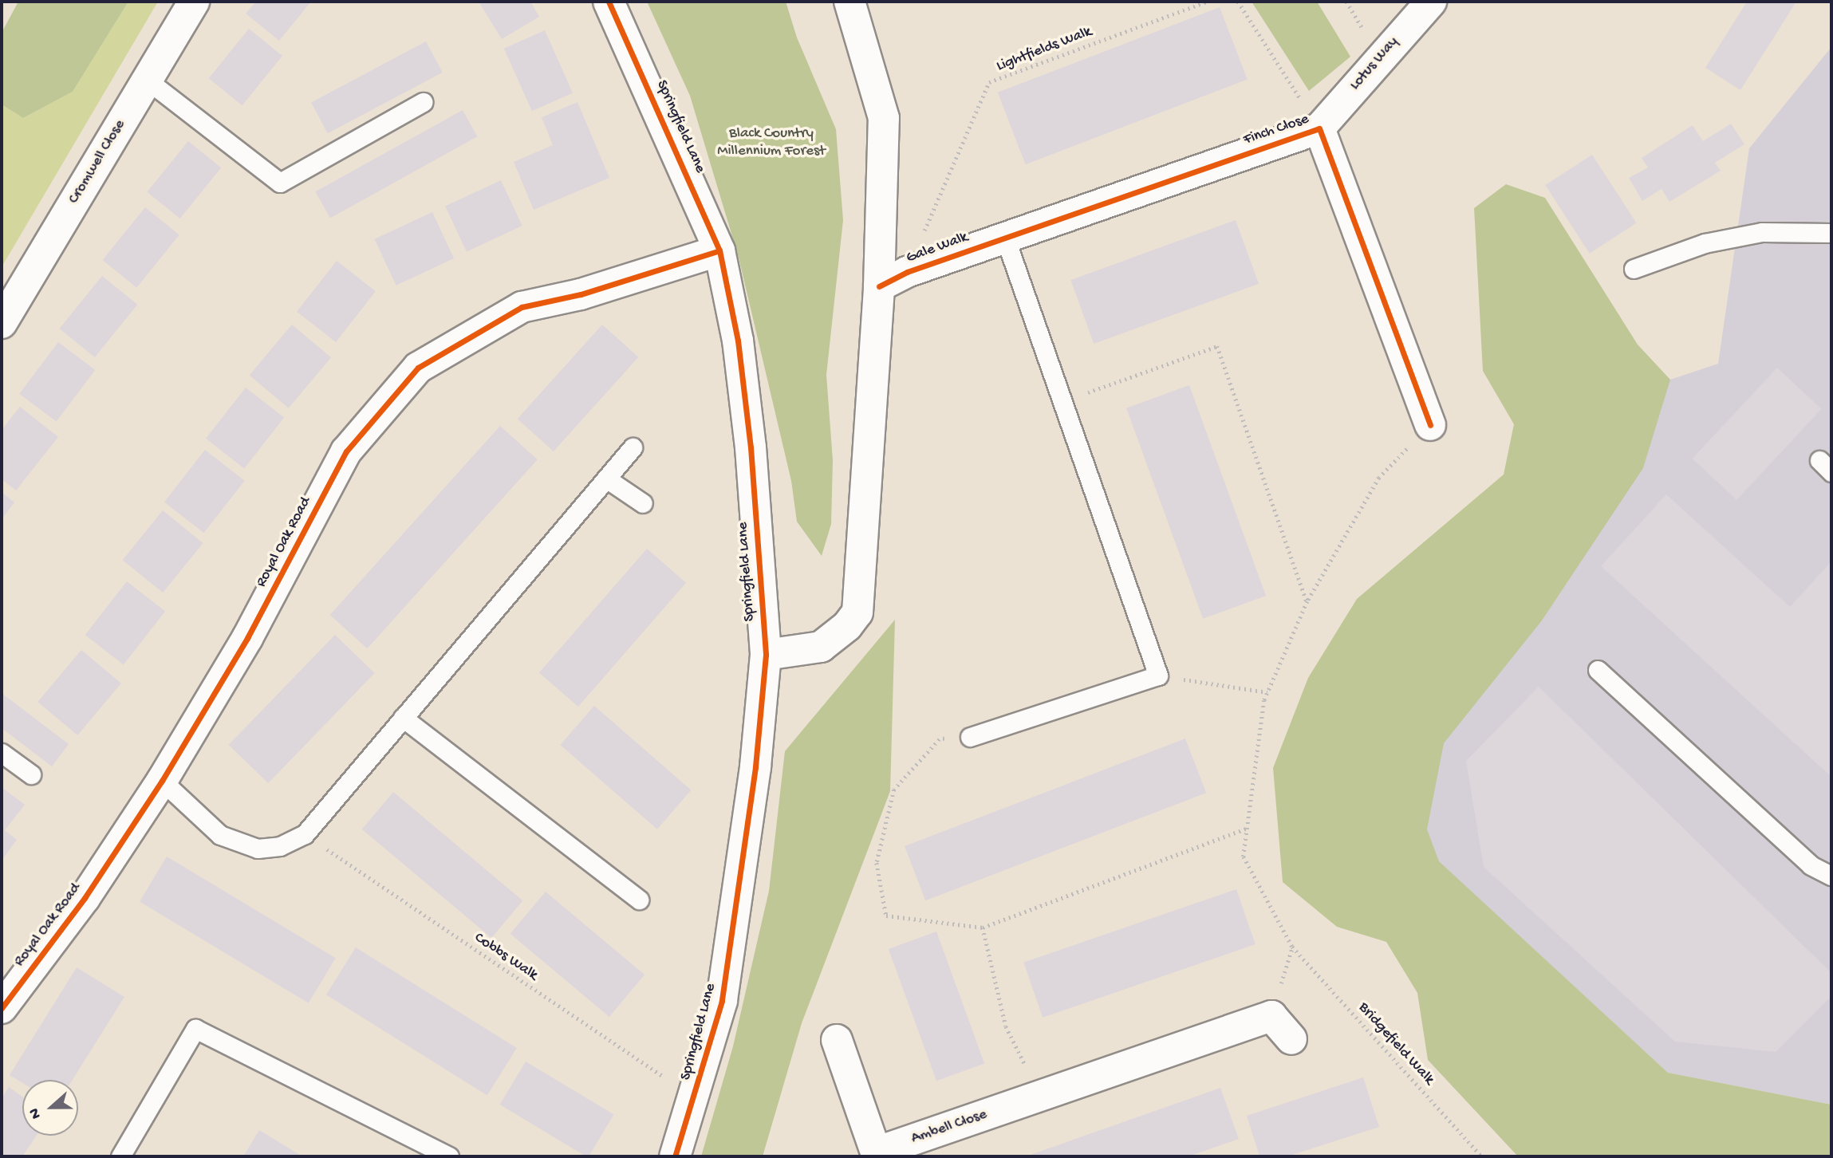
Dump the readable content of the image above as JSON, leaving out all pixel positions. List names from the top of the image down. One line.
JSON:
{"streets":{"street":["Lotus Way","Springfield Lane","Finch Close","Cromwell Close","Gale Walk","Royal Oak Road","Ambell Close"],"path":["Lightfields Walk","Cobbs Walk","Bridgefield Walk"]},"crossings":[["Lightfields Walk","Gale Walk"],["Lotus Way","Finch Close"],["Springfield Lane","Royal Oak Road"],["Springfield Lane","Cobbs Walk"],["Finch Close","Gale Walk"],["Finch Close","Bridgefield Walk"]],"parks":["Black Country Millennium Forest"],"north":"left"}
